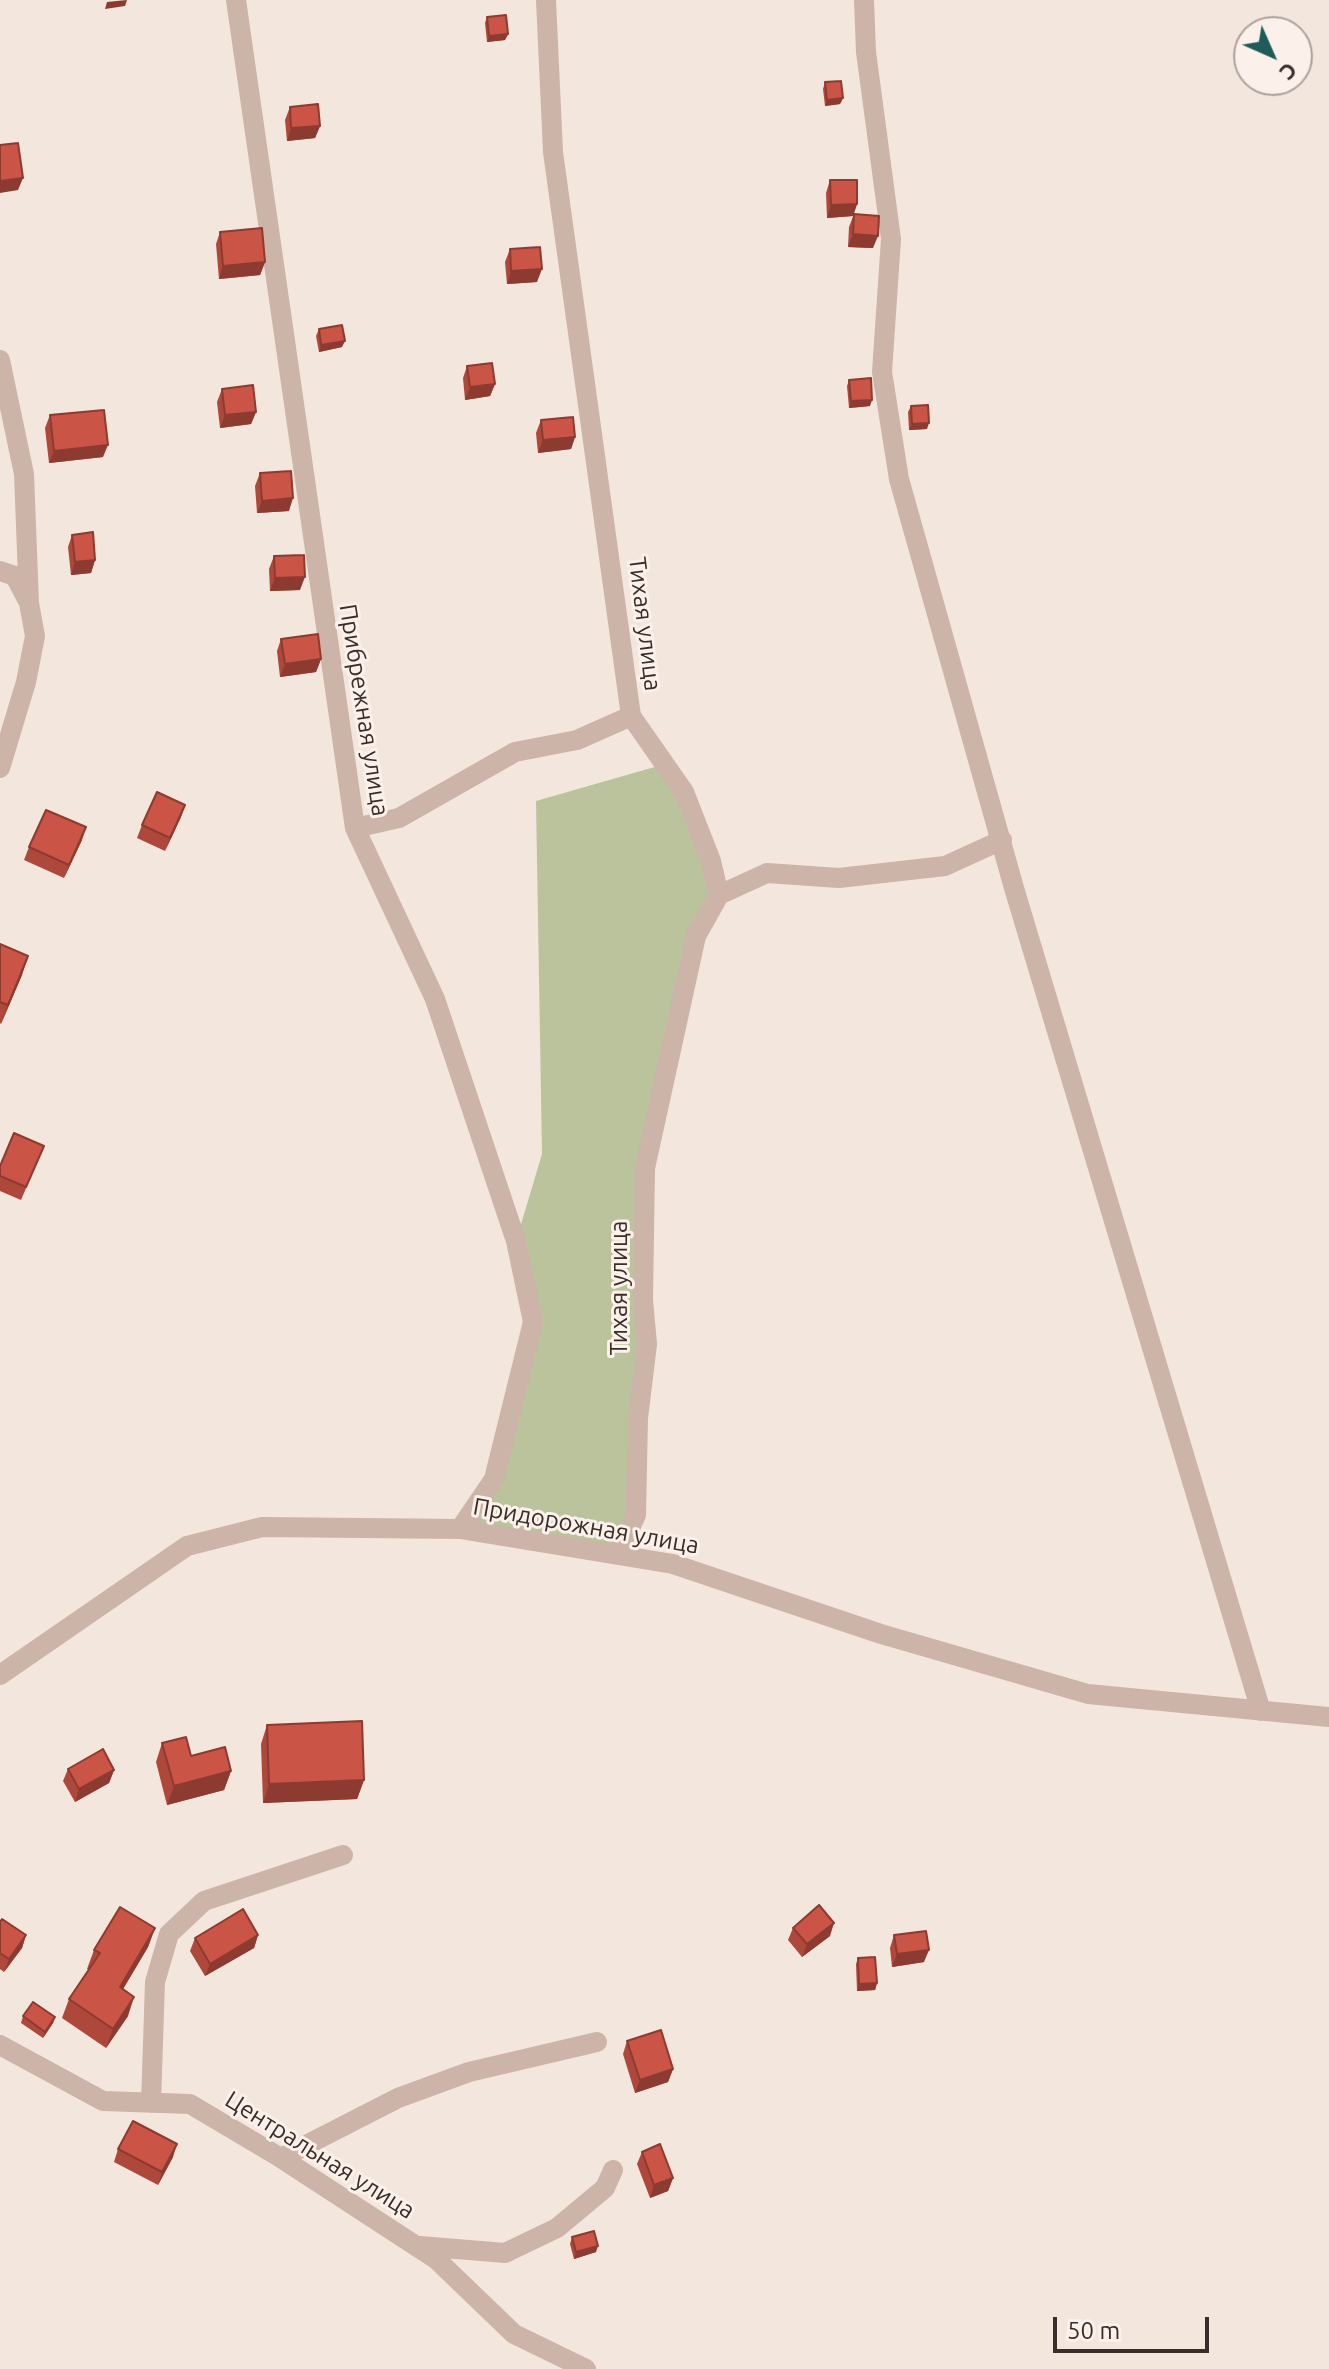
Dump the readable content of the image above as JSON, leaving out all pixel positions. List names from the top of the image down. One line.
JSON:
{"streets":{"street":["Тихая улица","Прибрежная улица","Придорожная улица","Центральная улица"]},"crossings":[["Тихая улица","Придорожная улица"],["Прибрежная улица","Придорожная улица"]],"scale_bar":"50 m","north":"bottom right"}
